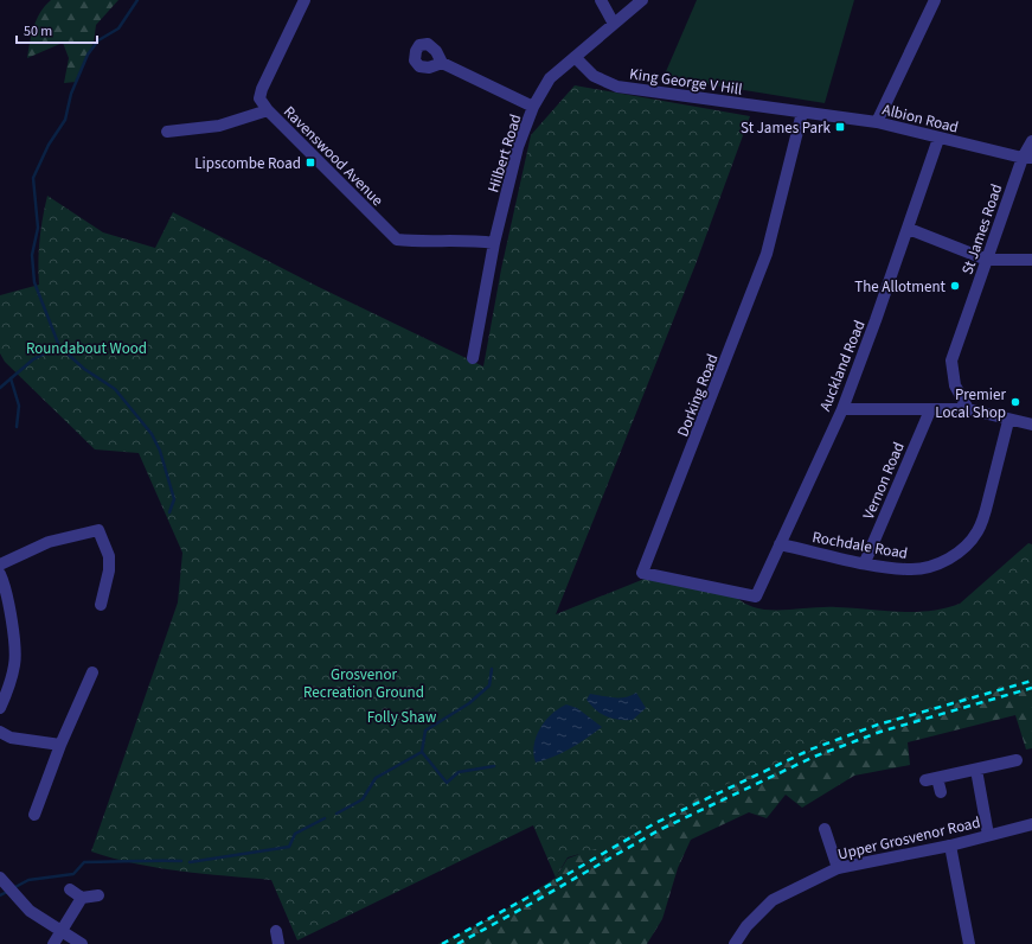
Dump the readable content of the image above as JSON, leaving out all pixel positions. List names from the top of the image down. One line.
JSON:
{"streets":{"street":["King George V Hill","Albion Road","Hilbert Road","Ravenswood Avenue","St James Road","Auckland Road","Dorking Road","Vernon Road","Rochdale Road","Upper Grosvenor Road"]},"crossings":[["King George V Hill","Albion Road"],["King George V Hill","Hilbert Road"],["King George V Hill","Dorking Road"],["Albion Road","St James Road"],["Albion Road","Auckland Road"],["Albion Road","Dorking Road"],["Hilbert Road","Ravenswood Avenue"],["Auckland Road","Dorking Road"],["Auckland Road","Rochdale Road"],["Vernon Road","Rochdale Road"]],"parks":["Roundabout Wood","Grosvenor Recreation Ground","Folly Shaw"],"places":{"transit":["St James Park","Lipscombe Road"],"other":["The Allotment","Premier Local Shop"]},"scale_bar":"50 m"}
